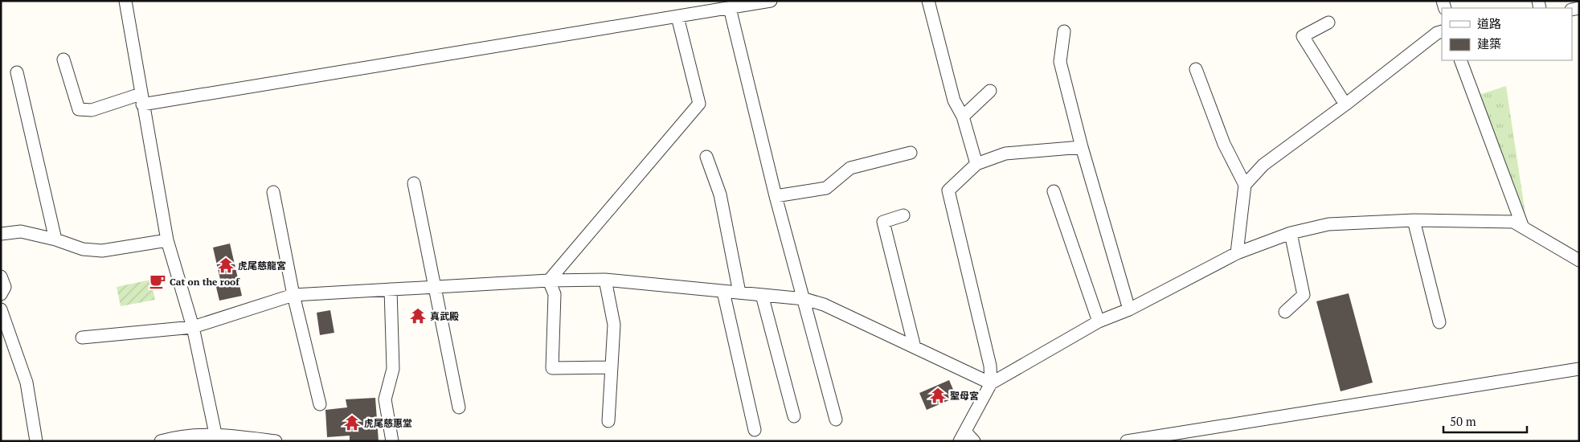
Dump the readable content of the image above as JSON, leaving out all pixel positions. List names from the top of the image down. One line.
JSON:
{"places":{"temple":["虎尾慈龍宮","真武殿","聖母宮","虎尾慈惠堂"],"cafe":["Cat on the roof"]},"legend":["道路","建築"],"scale_bar":"50 m"}
